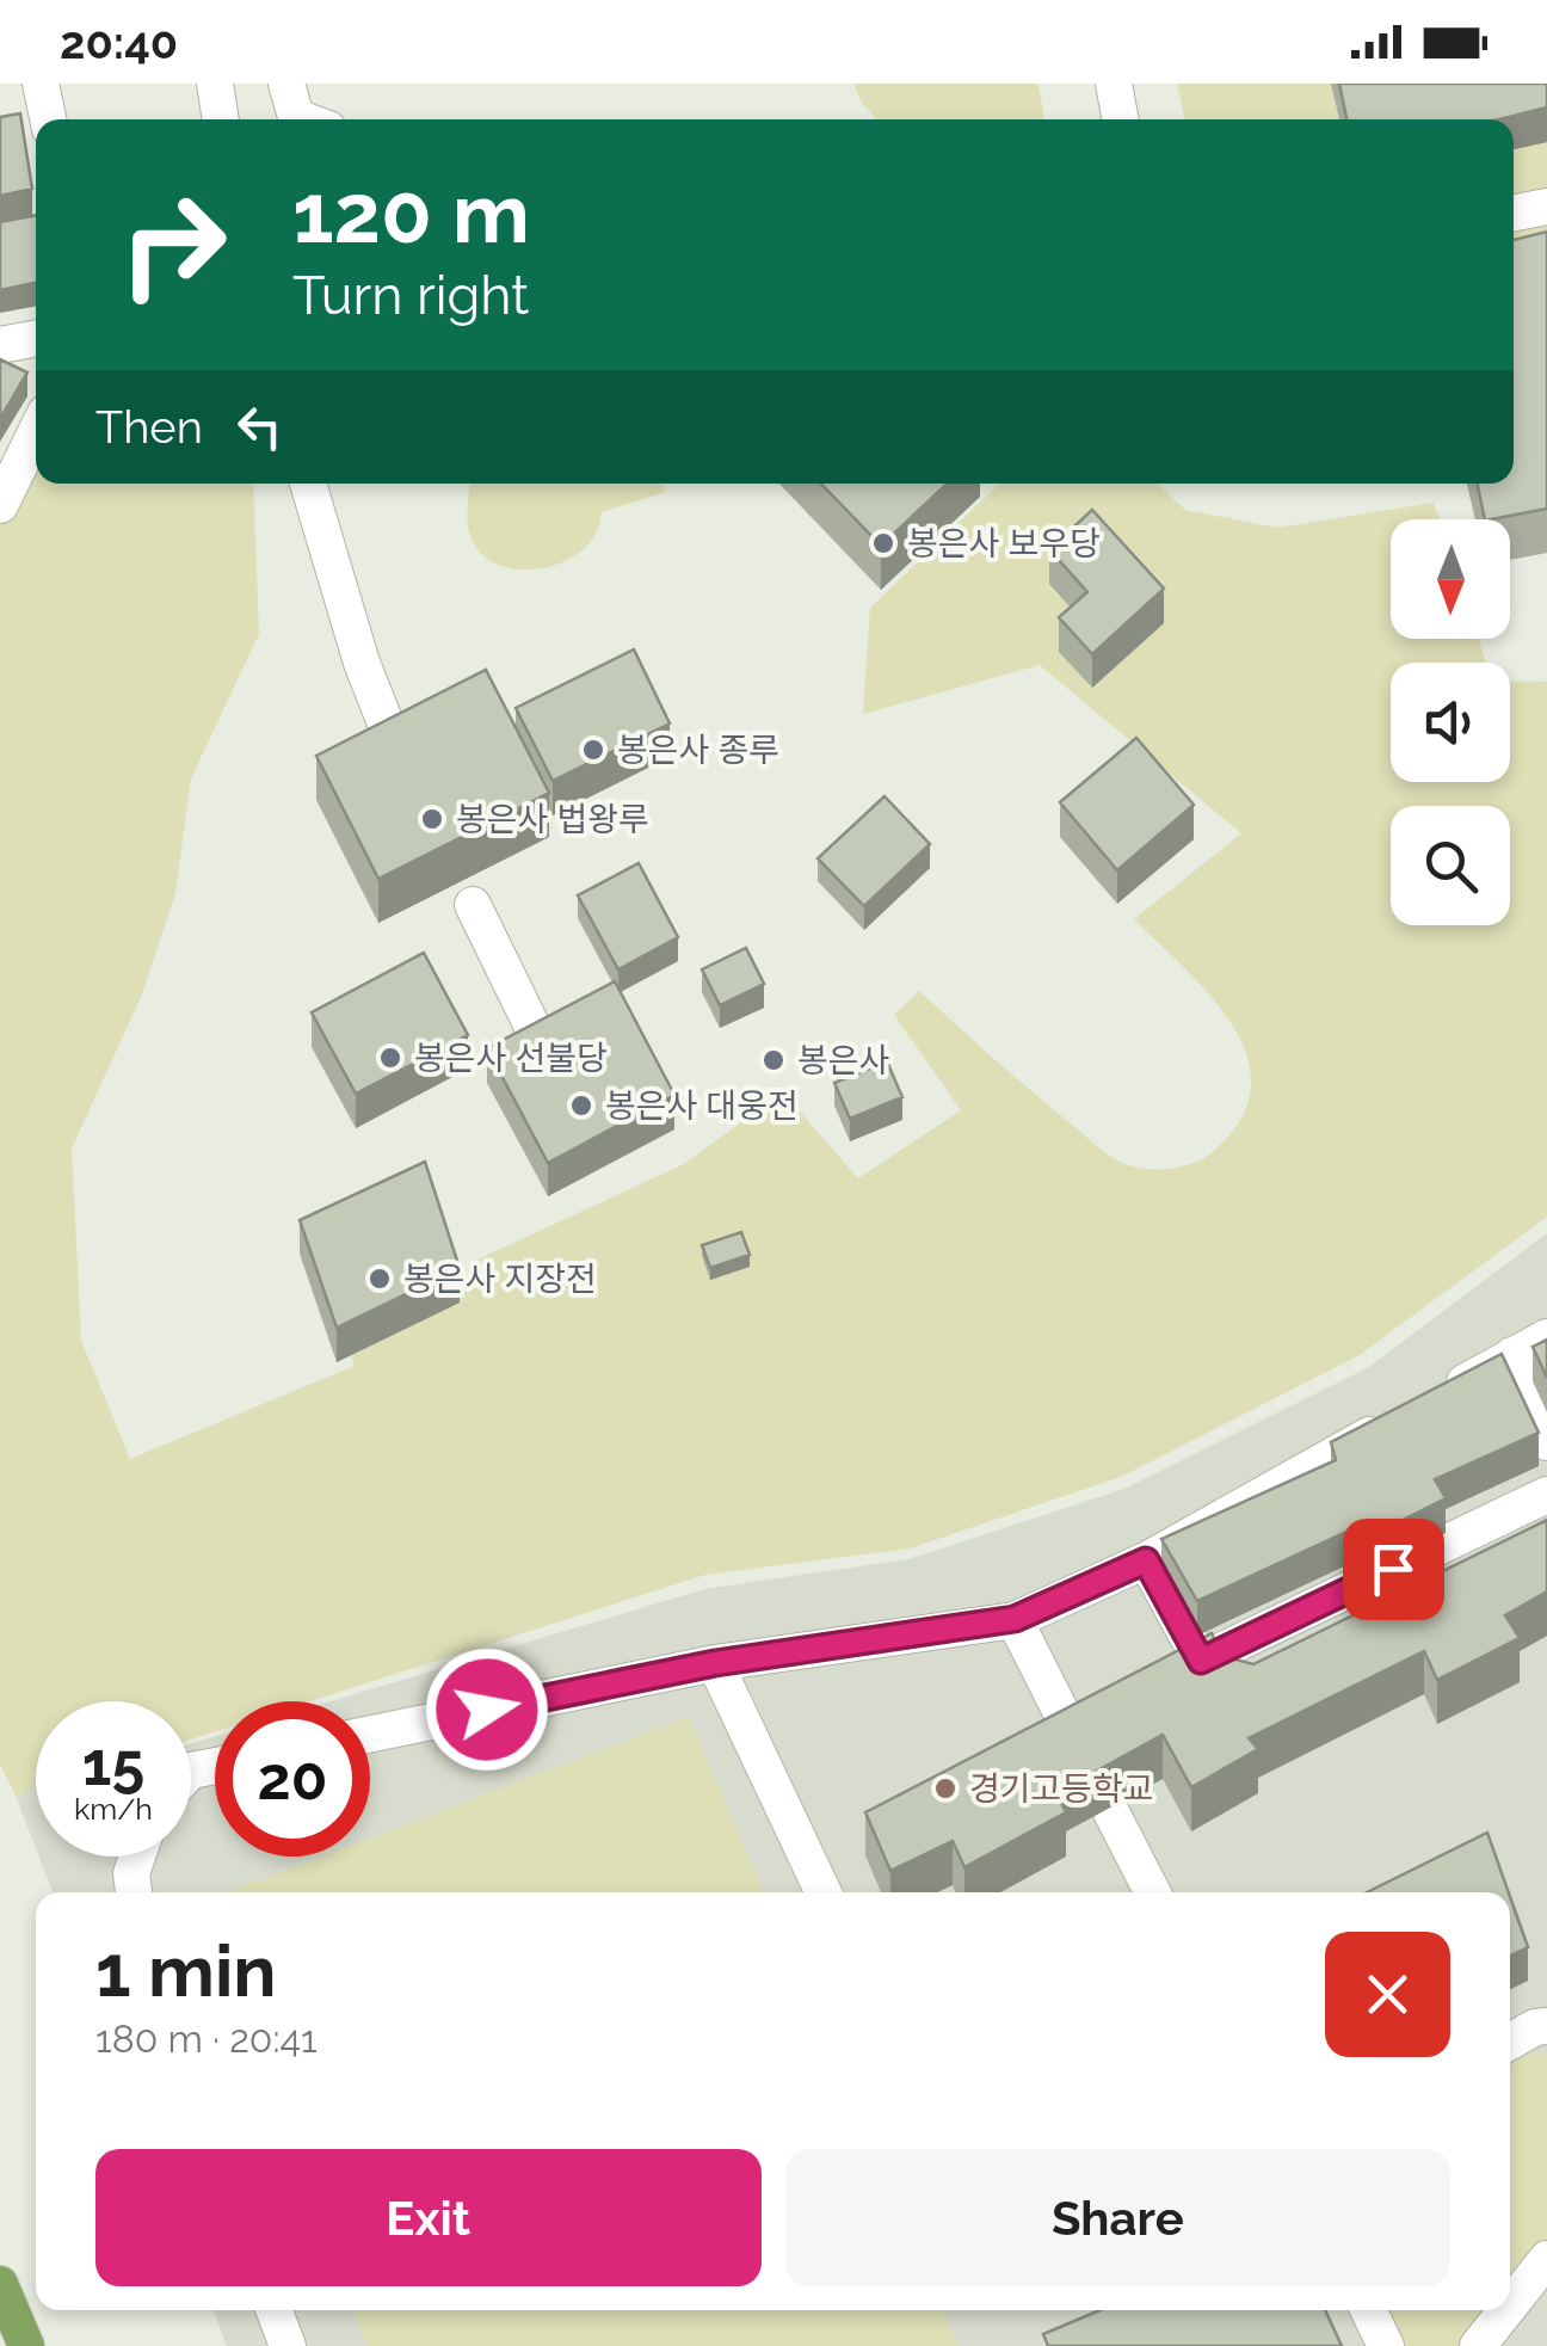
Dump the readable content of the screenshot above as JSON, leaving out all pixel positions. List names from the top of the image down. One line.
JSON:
{"places":["봉은사 보우당","봉은사 종루","봉은사 법왕루","봉은사 선불당","봉은사","봉은사 대웅전","봉은사 지장전","경기고등학교"],"north":"bottom","page":{"status":"20:40","turn":["120 m","Turn right"],"then":"Then","speed":"15 km/h","limit":"20","heading":["1 min","180 m · 20:41"],"buttons":["Exit","Share"]}}
